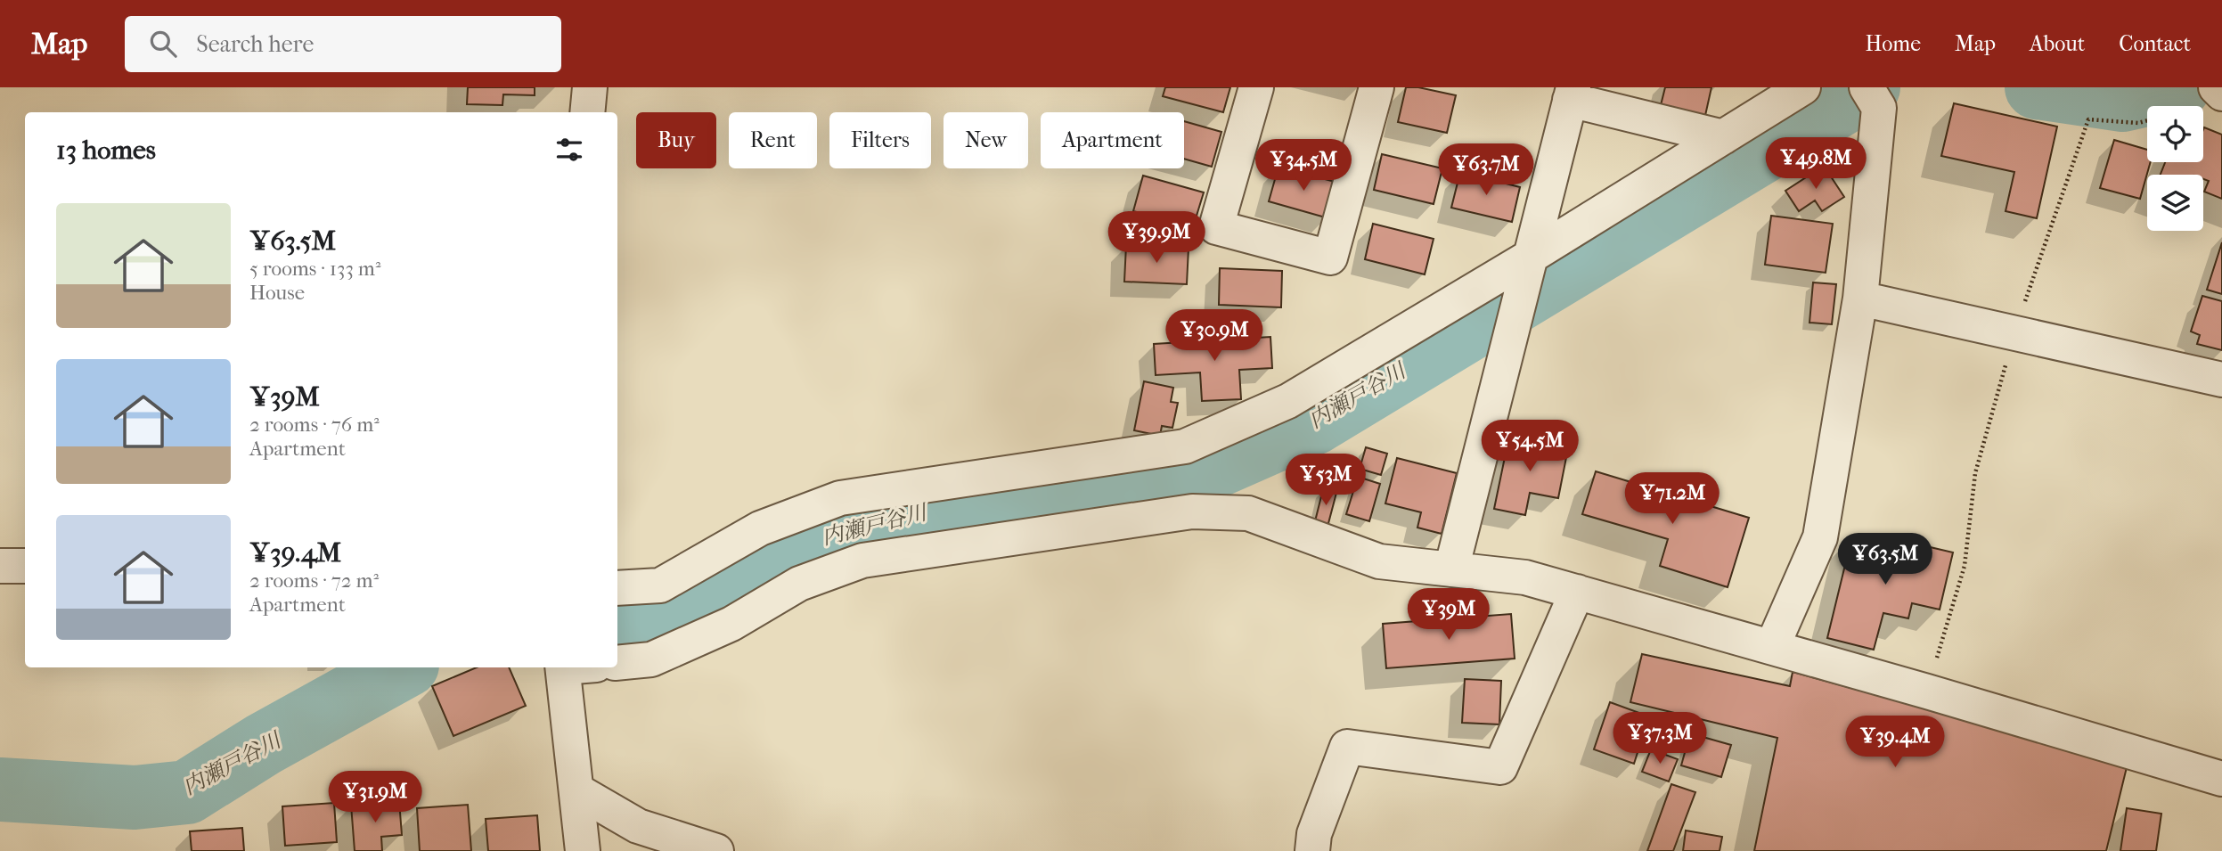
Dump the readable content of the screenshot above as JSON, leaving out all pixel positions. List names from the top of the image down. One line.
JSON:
{"water":["内瀬戸谷川"],"page":{"header":"Map","search":"Search here","nav":["Home","Map","About","Contact"],"chip":["Buy","Rent","Filters","New","Apartment"],"heading":"13 homes","price":["¥49.8M","¥34.5M","¥63.7M","¥39.9M","¥30.9M","¥54.5M","¥53M","¥71.2M","¥63.5M","¥39M","¥37.3M","¥39.4M","¥31.9M"],"list":[{"name":"¥63.5M","note":"5 rooms · 133 m² · House"},{"name":"¥39M","note":"2 rooms · 76 m² · Apartment"},{"name":"¥39.4M","note":"2 rooms · 72 m² · Apartment"}]}}
